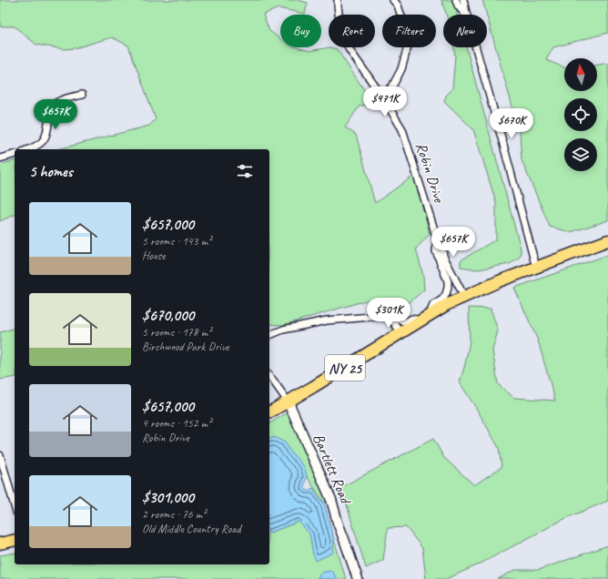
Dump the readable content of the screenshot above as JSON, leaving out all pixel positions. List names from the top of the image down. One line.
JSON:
{"streets":{"main road":["NY 25"],"street":["Robin Drive","Bartlett Road"]},"crossings":[["Robin Drive","NY 25"],["NY 25","Bartlett Road"]],"north":"top","page":{"chip":["Buy","Rent","Filters","New"],"price":["$471K","$657K","$670K","$657K","$301K"],"heading":"5 homes","list":[{"name":"$657,000","note":"5 rooms · 143 m² · House"},{"name":"$670,000","note":"5 rooms · 178 m² · Birchwood Park Drive"},{"name":"$657,000","note":"4 rooms · 152 m² · Robin Drive"},{"name":"$301,000","note":"2 rooms · 76 m² · Old Middle Country Road"}]}}
